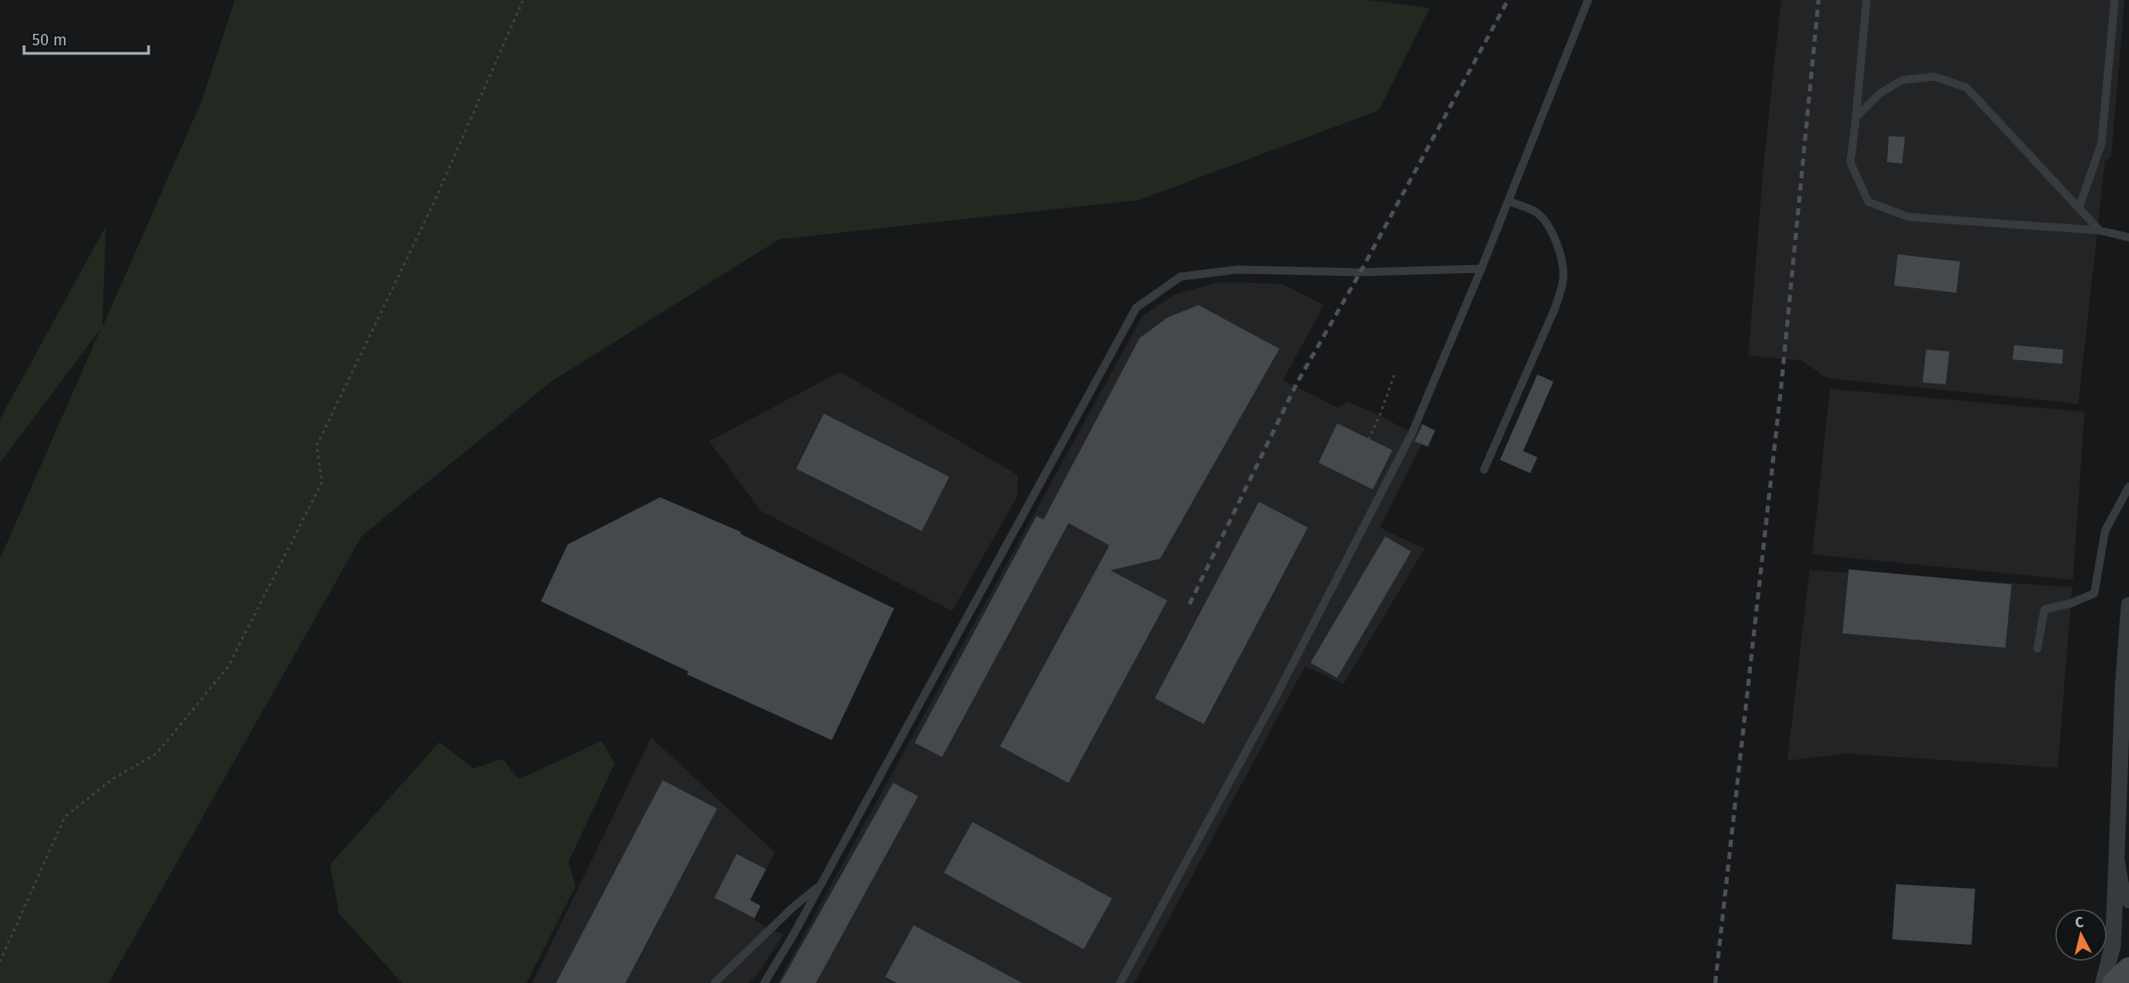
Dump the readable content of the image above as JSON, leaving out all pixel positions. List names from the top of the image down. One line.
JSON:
{"scale_bar":"50 m","north":"top"}
